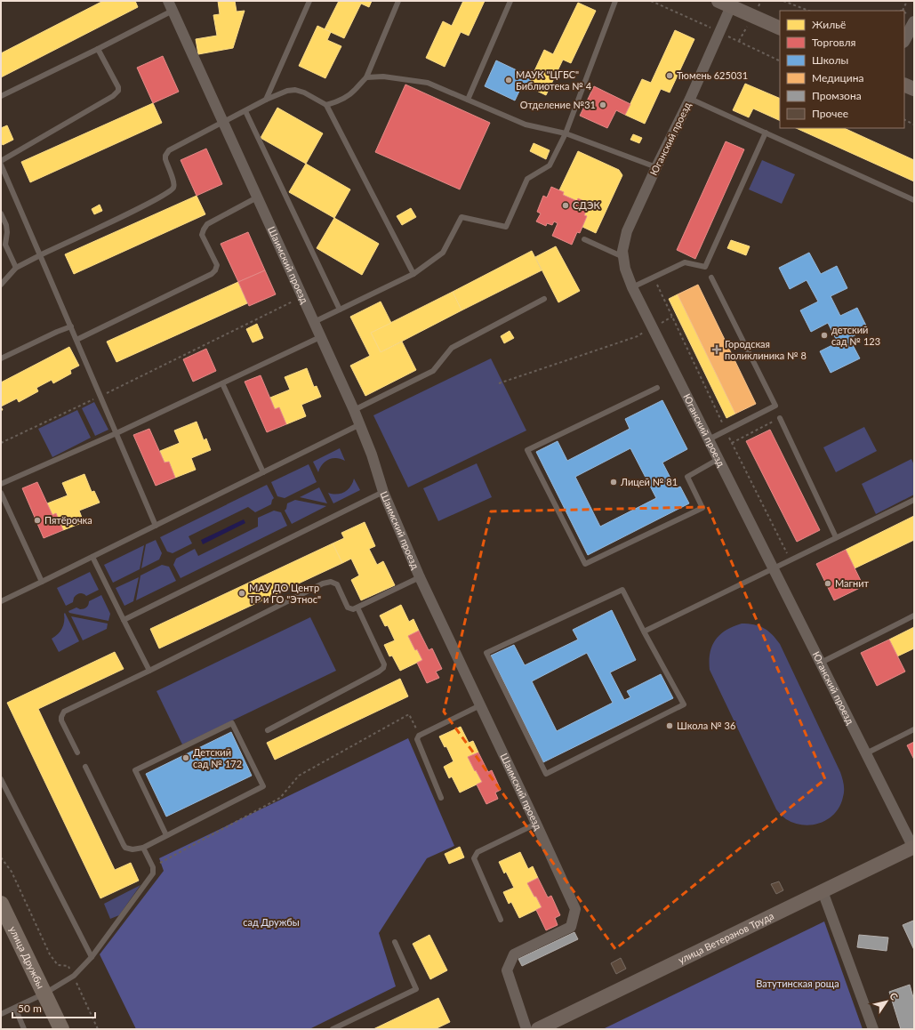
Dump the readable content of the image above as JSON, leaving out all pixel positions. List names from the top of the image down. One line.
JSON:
{"streets":{"main road":["улица Ветеранов Труда","улица Дружбы"],"street":["Юганский проезд","Шаимский проезд"]},"crossings":[["Юганский проезд","улица Ветеранов Труда"]],"parks":["сад Дружбы","Ватутинская роща"],"places":{"other":["Тюмень 625031","МАУК \"ЦГБС\" Библиотека № 4","Отделение №31","СДЭК","детский сад № 123","Лицей № 81","Пятёрочка","Магнит","МАУ ДО Центр ТР и ГО \"Этнос\"","Школа № 36","Детский сад № 172"],"health":["Городская поликлиника № 8"]},"legend":["Жильё","Торговля","Школы","Медицина","Промзона","Прочее"],"scale_bar":"50 m","north":"top right"}
